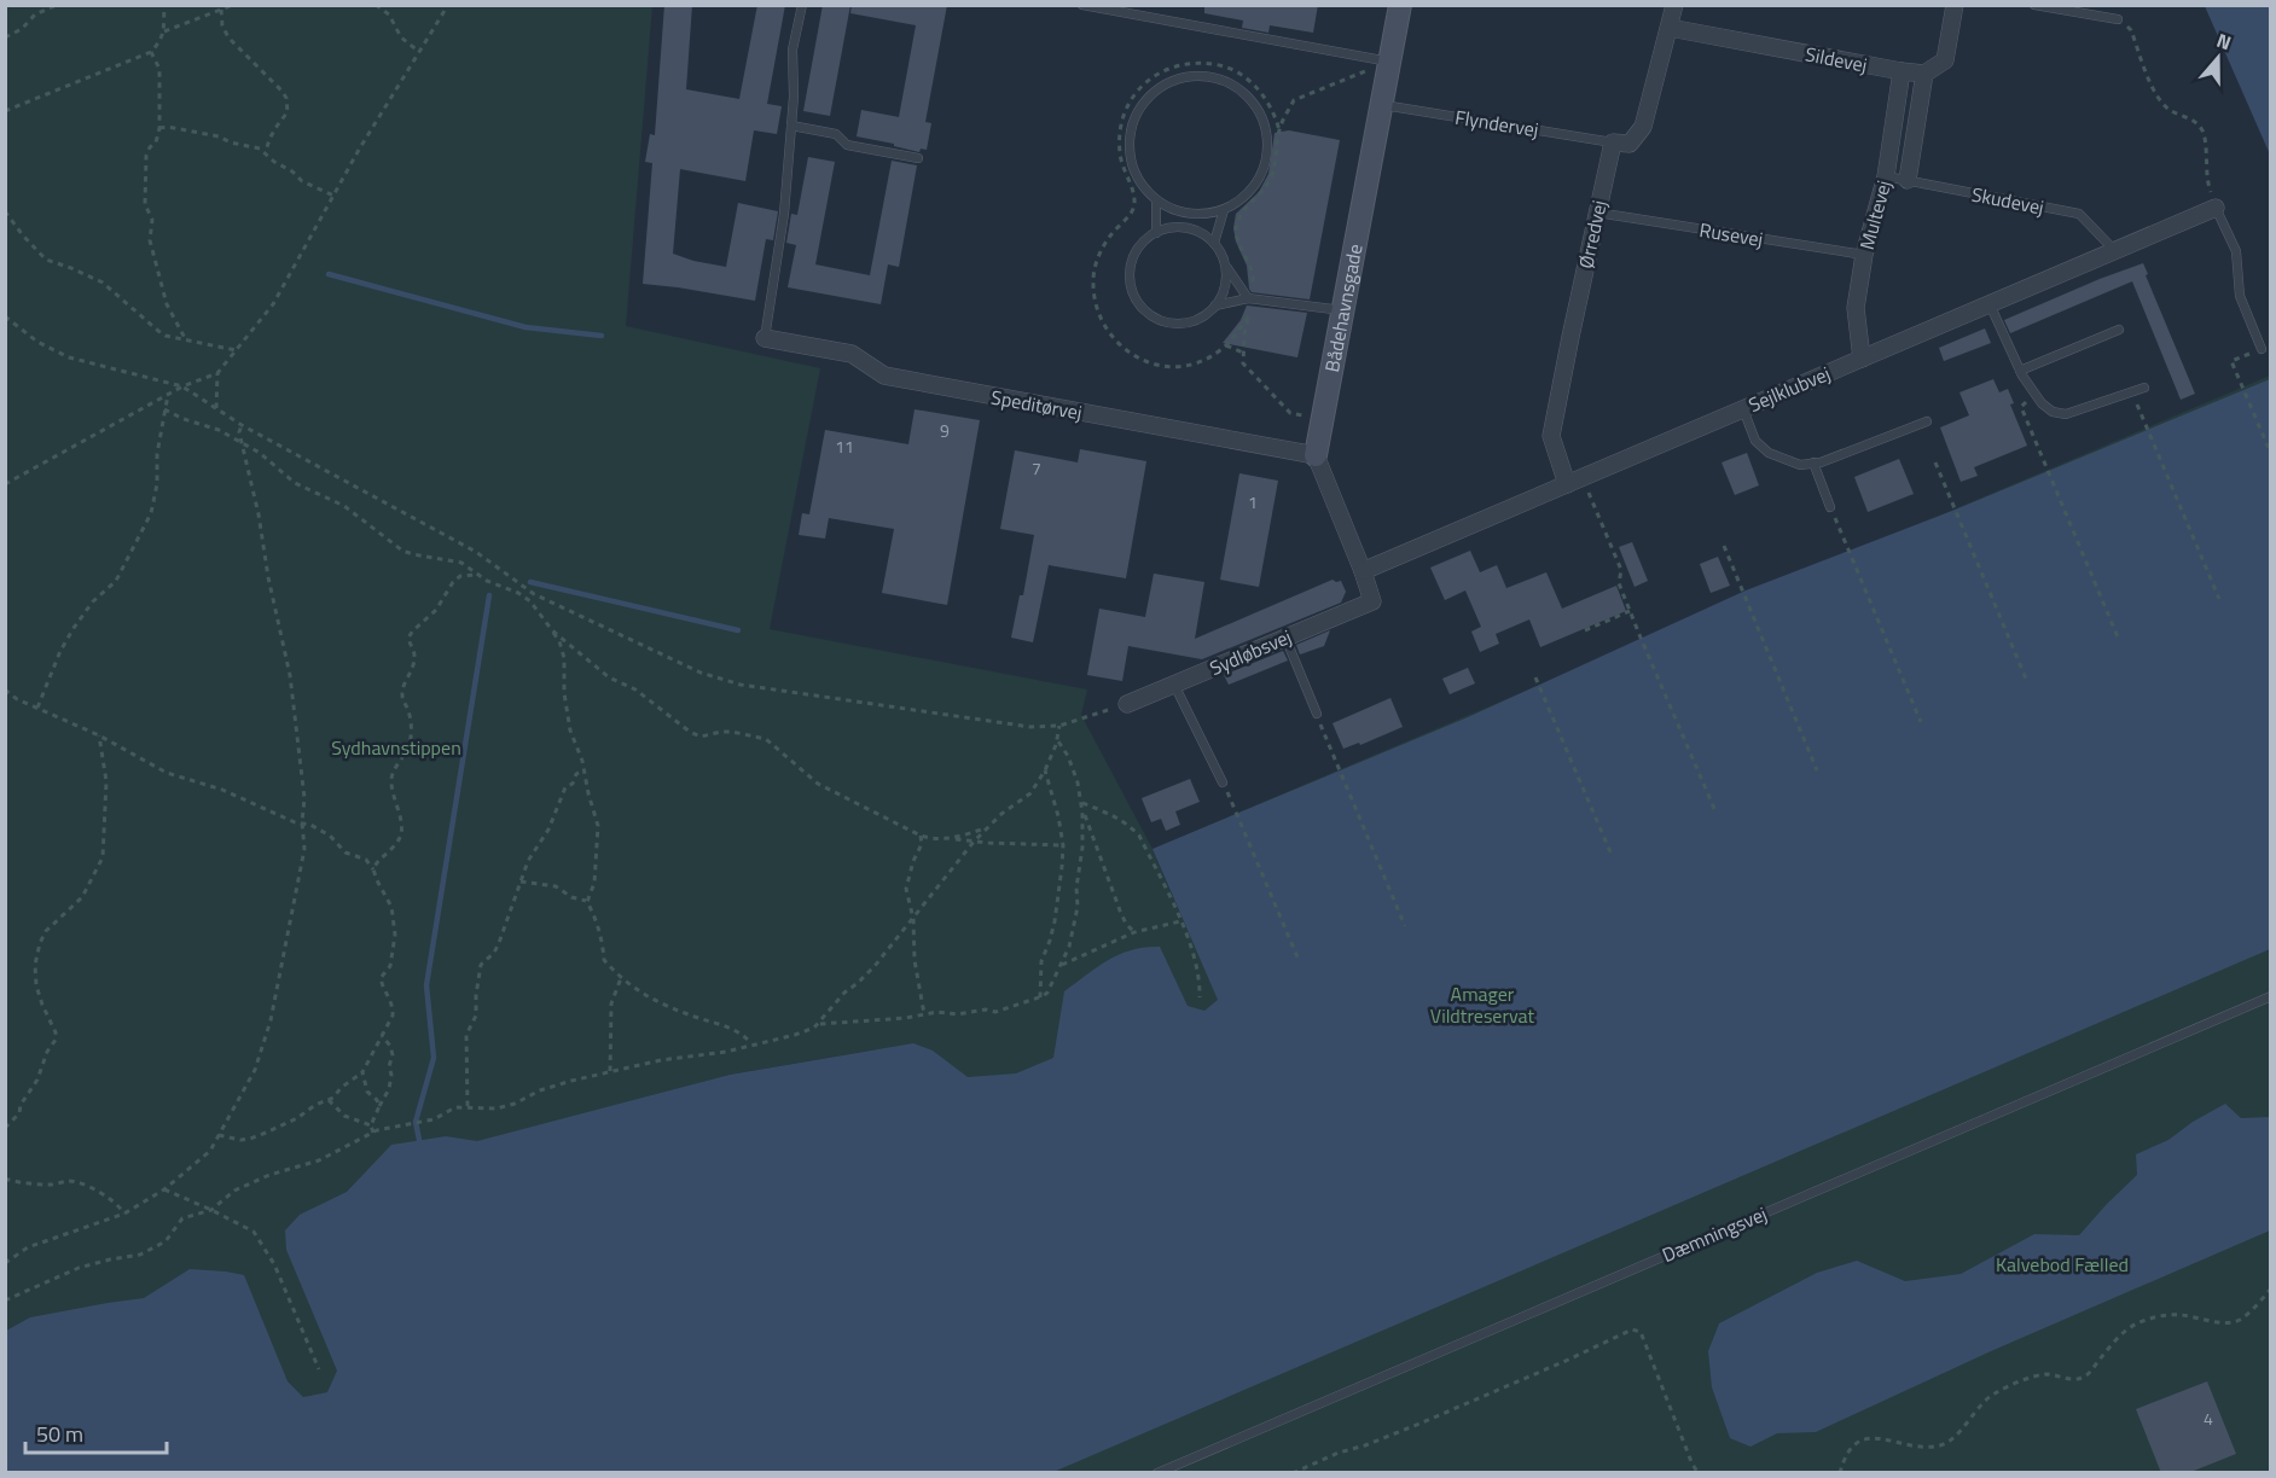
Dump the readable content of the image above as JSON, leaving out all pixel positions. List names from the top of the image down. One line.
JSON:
{"streets":{"street":["Sildevej","Multevej","Ørredvej","Bådehavnsgade","Sejlklubvej","Speditørvej","Sydløbsvej"],"lane":["Flyndervej","Skudevej","Rusevej","Dæmningsvej"]},"crossings":[["Sildevej","Multevej"],["Flyndervej","Ørredvej"],["Flyndervej","Bådehavnsgade"],["Skudevej","Multevej"],["Skudevej","Sejlklubvej"],["Multevej","Rusevej"],["Multevej","Sejlklubvej"],["Ørredvej","Rusevej"],["Ørredvej","Sejlklubvej"],["Bådehavnsgade","Speditørvej"],["Sejlklubvej","Sydløbsvej"]],"parks":["Sydhavnstippen","Amager Vildtreservat","Kalvebod Fælled"],"house_numbers":["9","11","7","1","4"],"scale_bar":"50 m","north":"top"}
